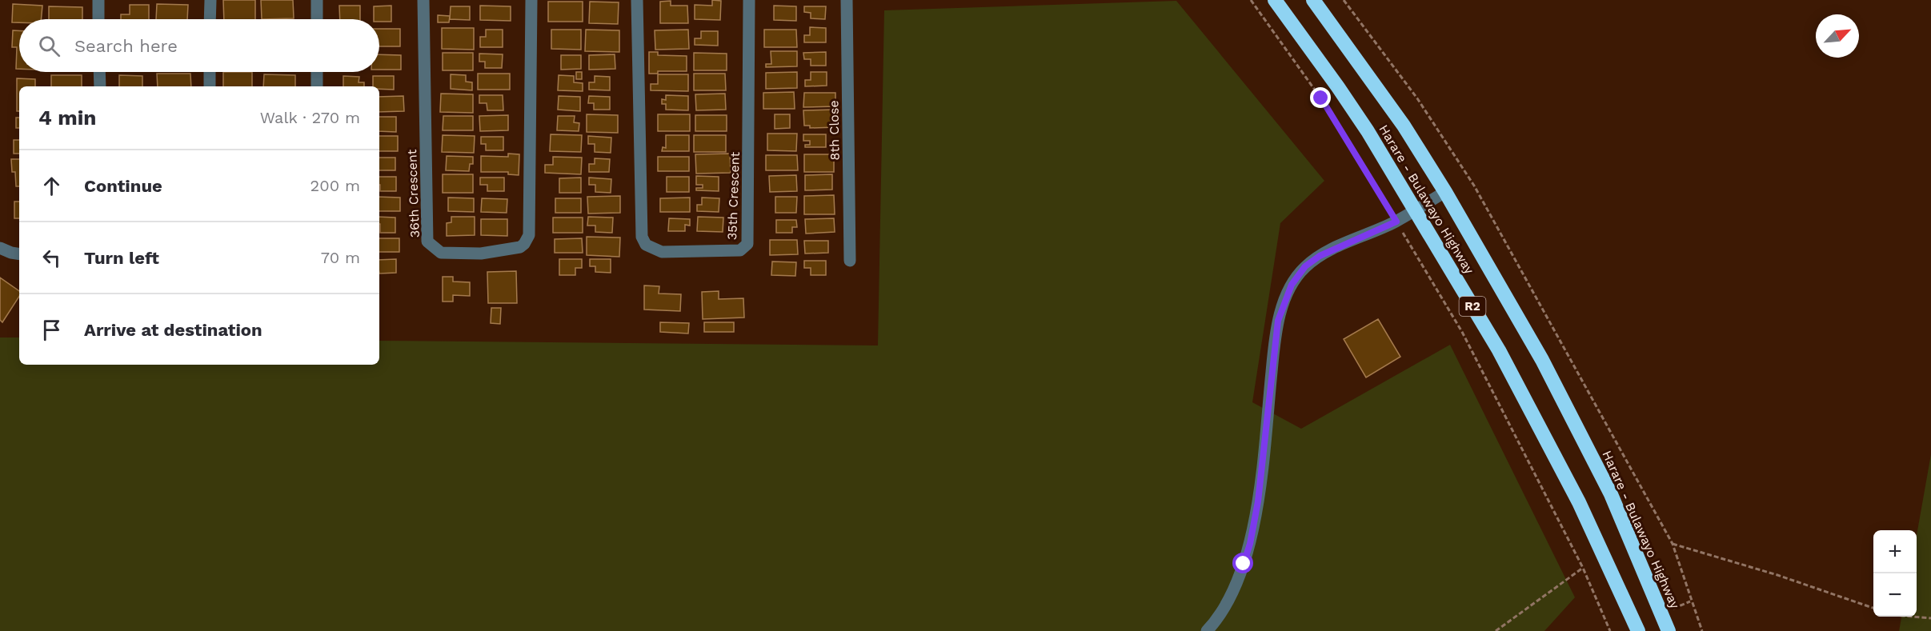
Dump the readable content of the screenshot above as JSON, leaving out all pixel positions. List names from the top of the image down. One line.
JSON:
{"streets":{"highway":["Harare - Bulawayo Highway","R2"],"street":["8th Close","36th Crescent","35th Crescent"]},"north":"top right","page":{"search":"Search here","heading":["4 min","Walk · 270 m"],"list":[["Continue","200 m"],["Turn left","70 m"],"Arrive at destination"],"map_buttons":["+","−"]}}
